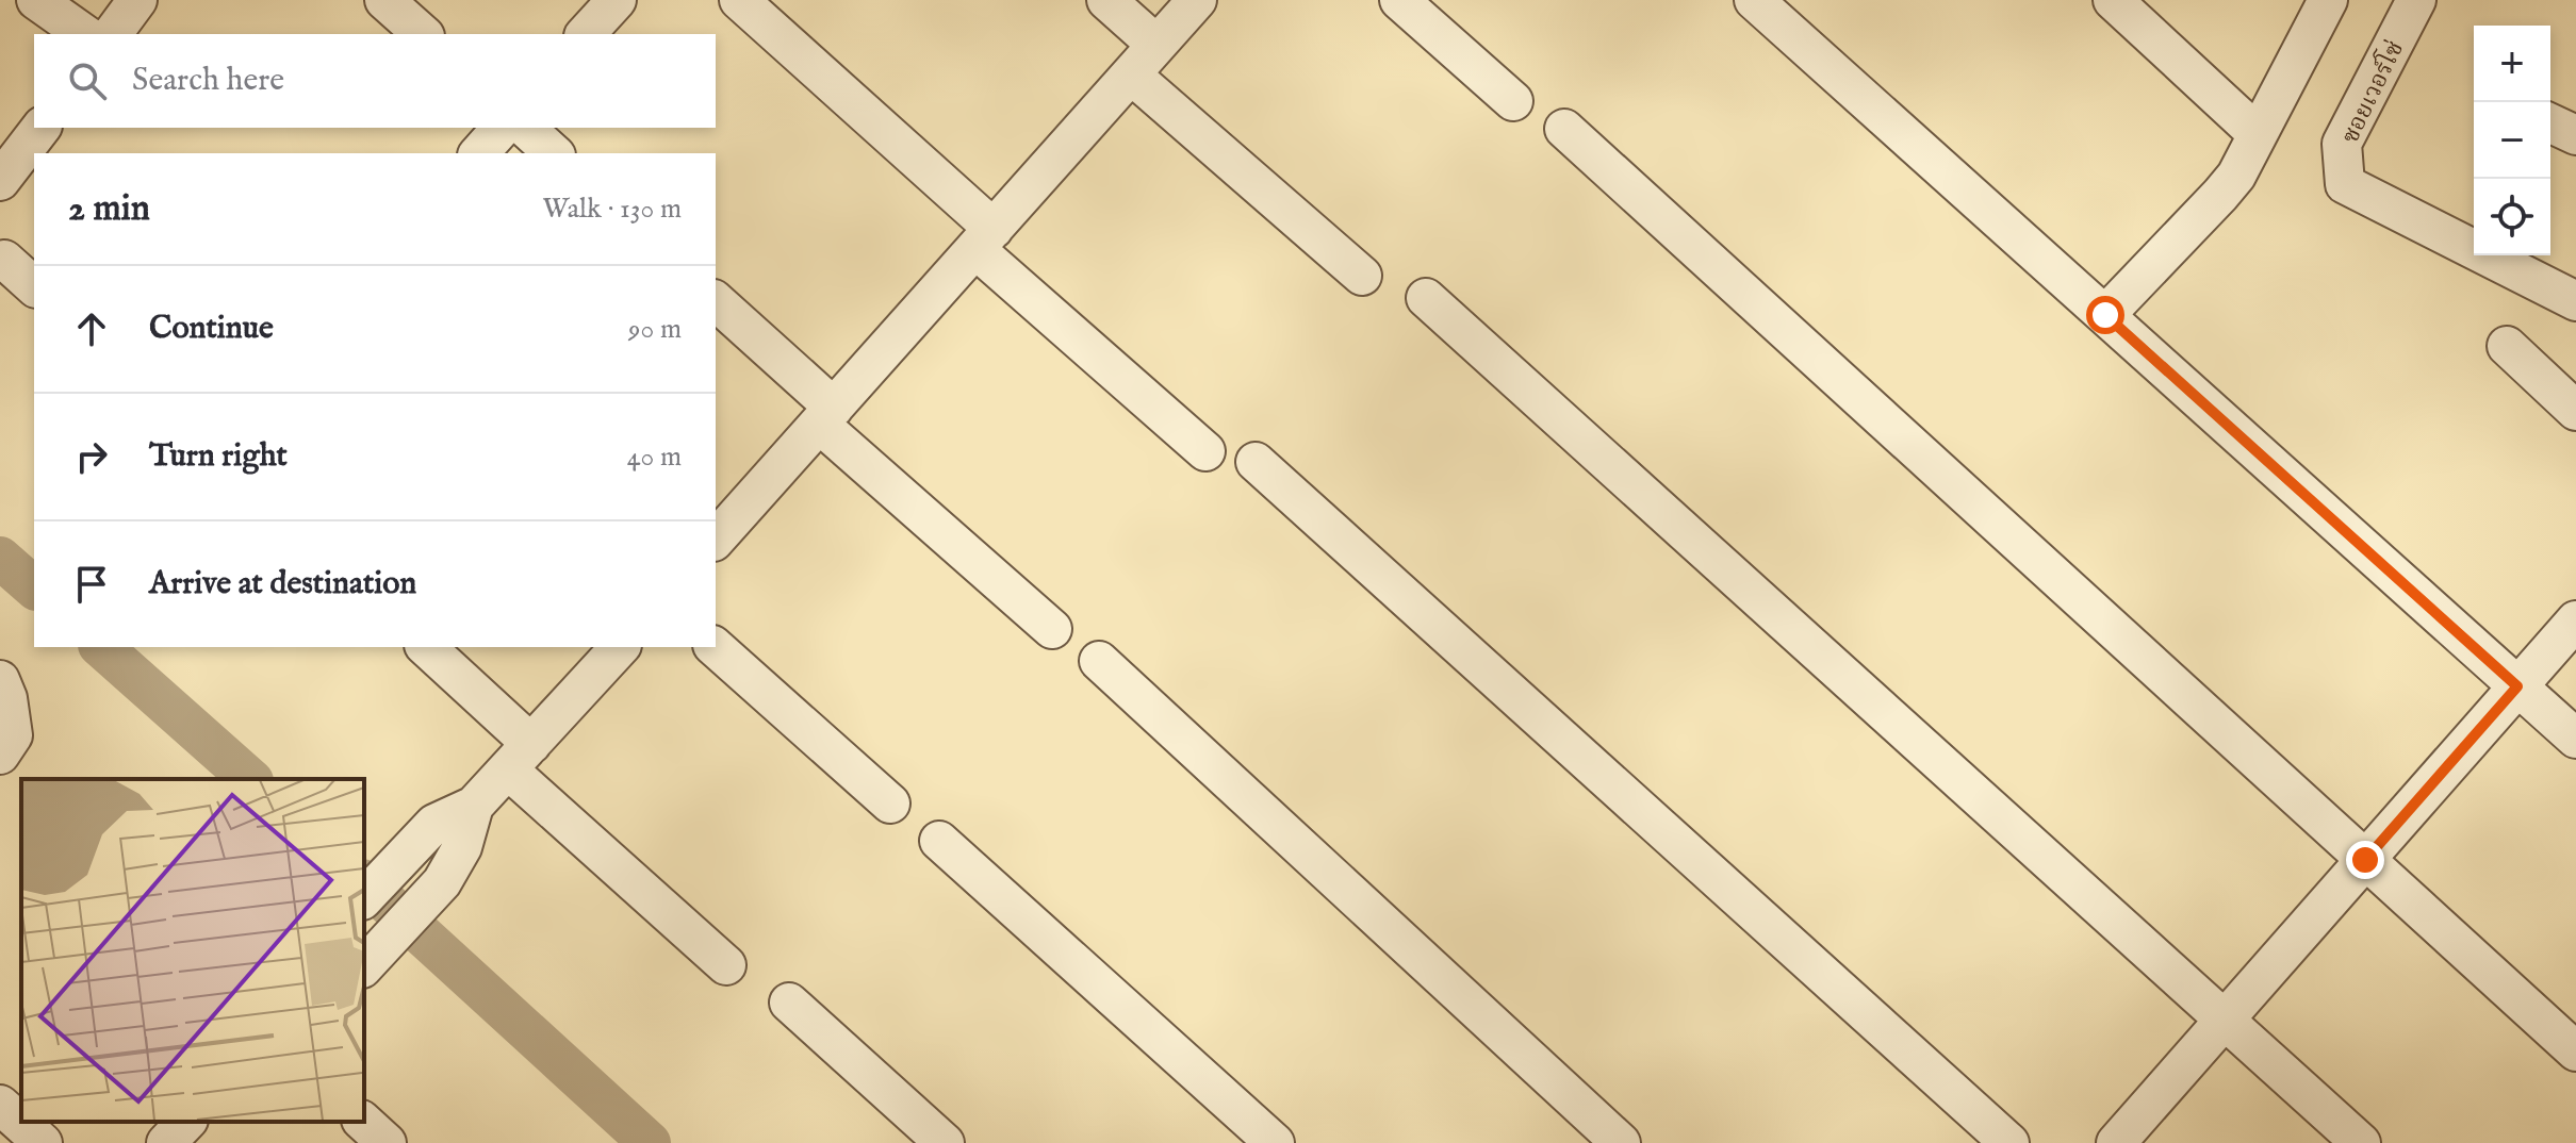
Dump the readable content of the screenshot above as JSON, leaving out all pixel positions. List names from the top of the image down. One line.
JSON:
{"streets":{"street":["ซอยเวอร์โซ่"]},"page":{"map_buttons":["+","−"],"search":"Search here","heading":["2 min","Walk · 130 m"],"list":[["Continue","90 m"],["Turn right","40 m"],"Arrive at destination"]}}
